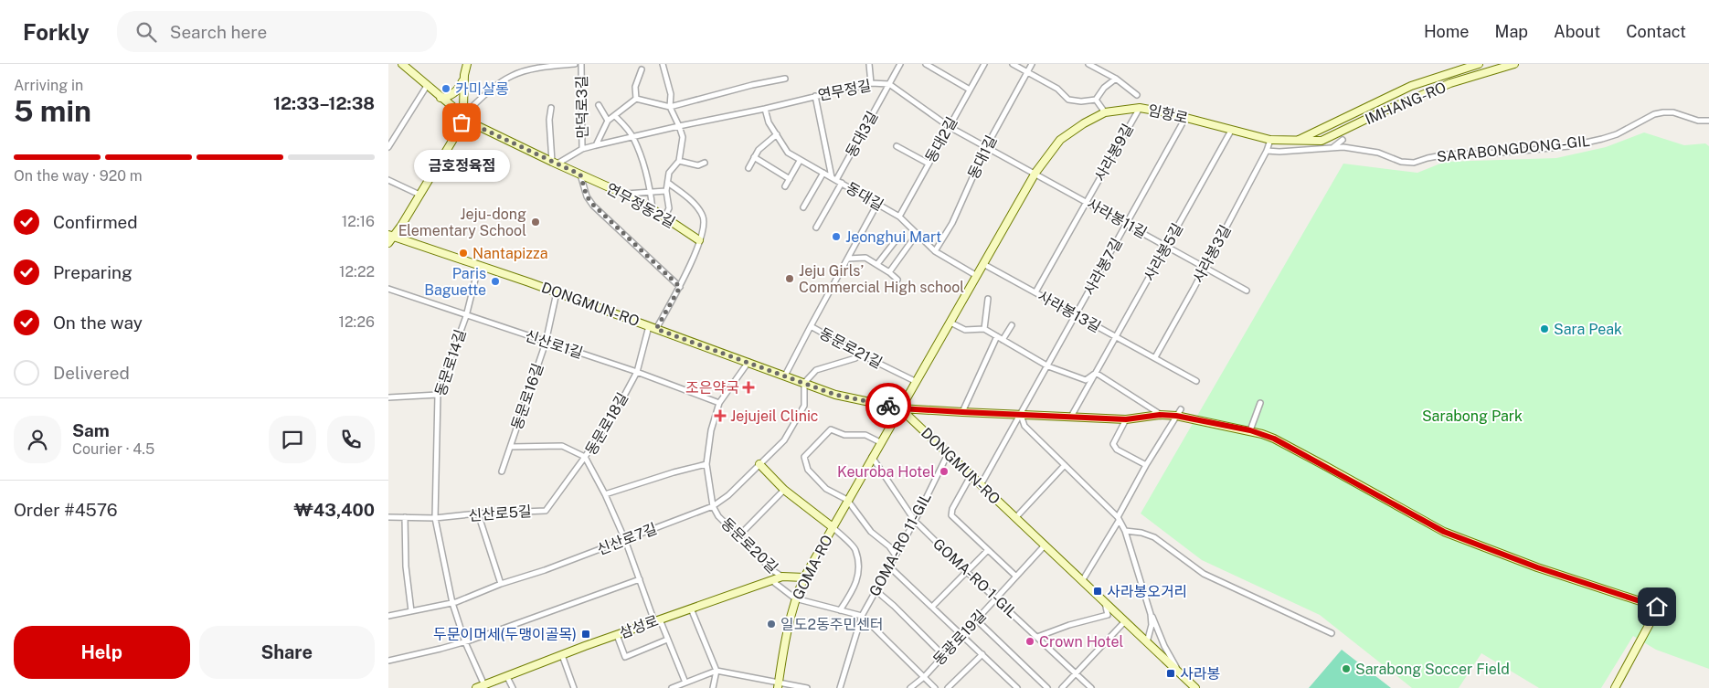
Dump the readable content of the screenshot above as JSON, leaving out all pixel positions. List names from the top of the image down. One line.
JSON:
{"streets":{"main road":["IMHANG-RO","임항로","연무정동2길","DONGMUN-RO","GOMA-RO","삼성로"],"street":["연무정길","만덕로3길","동대3길","동대2길","SARABONGDONG-GIL","사라봉9길","동대1길","동대길","사라봉11길","사라봉5길","사라봉3길","사라봉7길","사라봉13길","신산로1길","동문로21길","동문로14길","동문로16길","동문로18길","신산로5길","신산로7길","GOMA-RO 11-GIL","동문로20길","GOMA-RO 1-GIL","동광로19길"]},"crossings":[["연무정길","만덕로3길"],["연무정길","임항로"],["연무정길","동대3길"],["연무정길","동대2길"],["연무정길","동대1길"],["연무정길","동대길"],["연무정길","연무정동2길"],["연무정길","사라봉11길"],["IMHANG-RO","임항로"],["임항로","사라봉9길"],["임항로","동대길"],["임항로","사라봉11길"],["임항로","사라봉5길"],["임항로","사라봉3길"],["임항로","사라봉7길"],["임항로","DONGMUN-RO"],["임항로","사라봉13길"],["임항로","동문로21길"],["임항로","GOMA-RO"],["동대3길","동대길"],["동대2길","동대길"],["SARABONGDONG-GIL","사라봉3길"],["사라봉9길","사라봉11길"],["사라봉9길","사라봉13길"],["동대1길","동대길"],["동대길","동문로21길"],["연무정동2길","동문로18길"],["사라봉11길","사라봉5길"],["사라봉11길","사라봉3길"],["사라봉11길","사라봉7길"],["사라봉5길","사라봉13길"],["사라봉3길","사라봉13길"],["사라봉7길","DONGMUN-RO"],["사라봉7길","사라봉13길"],["DONGMUN-RO","동문로21길"],["DONGMUN-RO","동문로14길"],["DONGMUN-RO","동문로16길"],["DONGMUN-RO","동문로18길"],["DONGMUN-RO","신산로7길"],["DONGMUN-RO","GOMA-RO 11-GIL"],["DONGMUN-RO","동문로20길"],["DONGMUN-RO","GOMA-RO"],["DONGMUN-RO","동광로19길"],["신산로1길","동문로14길"],["신산로1길","동문로16길"],["신산로1길","동문로18길"],["신산로1길","동문로20길"],["동문로14길","신산로5길"],["동문로14길","신산로7길"],["동문로14길","삼성로"],["동문로16길","동문로18길"],["동문로16길","신산로5길"],["동문로18길","신산로5길"],["동문로18길","신산로7길"],["동문로18길","삼성로"],["신산로7길","동문로20길"],["신산로7길","GOMA-RO"],["GOMA-RO 11-GIL","GOMA-RO 1-GIL"],["동문로20길","삼성로"],["GOMA-RO","GOMA-RO 1-GIL"],["GOMA-RO","삼성로"],["GOMA-RO 1-GIL","동광로19길"]],"parks":["Sarabong Park"],"places":{"other":["카미살롱","금호정육점","Jeju-dong Elementary School","Jeonghui Mart","Nantapizza","Jeju Girls’ Commercial High school","Paris Baguette","Sara Peak","Keuroba Hotel","일도2동주민센터","Crown Hotel","Sarabong Soccer Field"],"health":["조은약국","Jejujeil Clinic"],"transit":["사라봉오거리","두문이머세(두맹이골목)","사라봉"]},"page":{"header":"Forkly","search":"Search here","nav":["Home","Map","About","Contact"],"heading":["5 min","Arriving in","12:33–12:38"],"panel":["Sam","Courier · 4.5","Order #4576","₩43,400"],"bar":"On the way · 920 m","bubble":"금호정육점","list":[["Confirmed","12:16"],["Preparing","12:22"],["On the way","12:26"],"Delivered"],"buttons":["Help","Share"]}}
